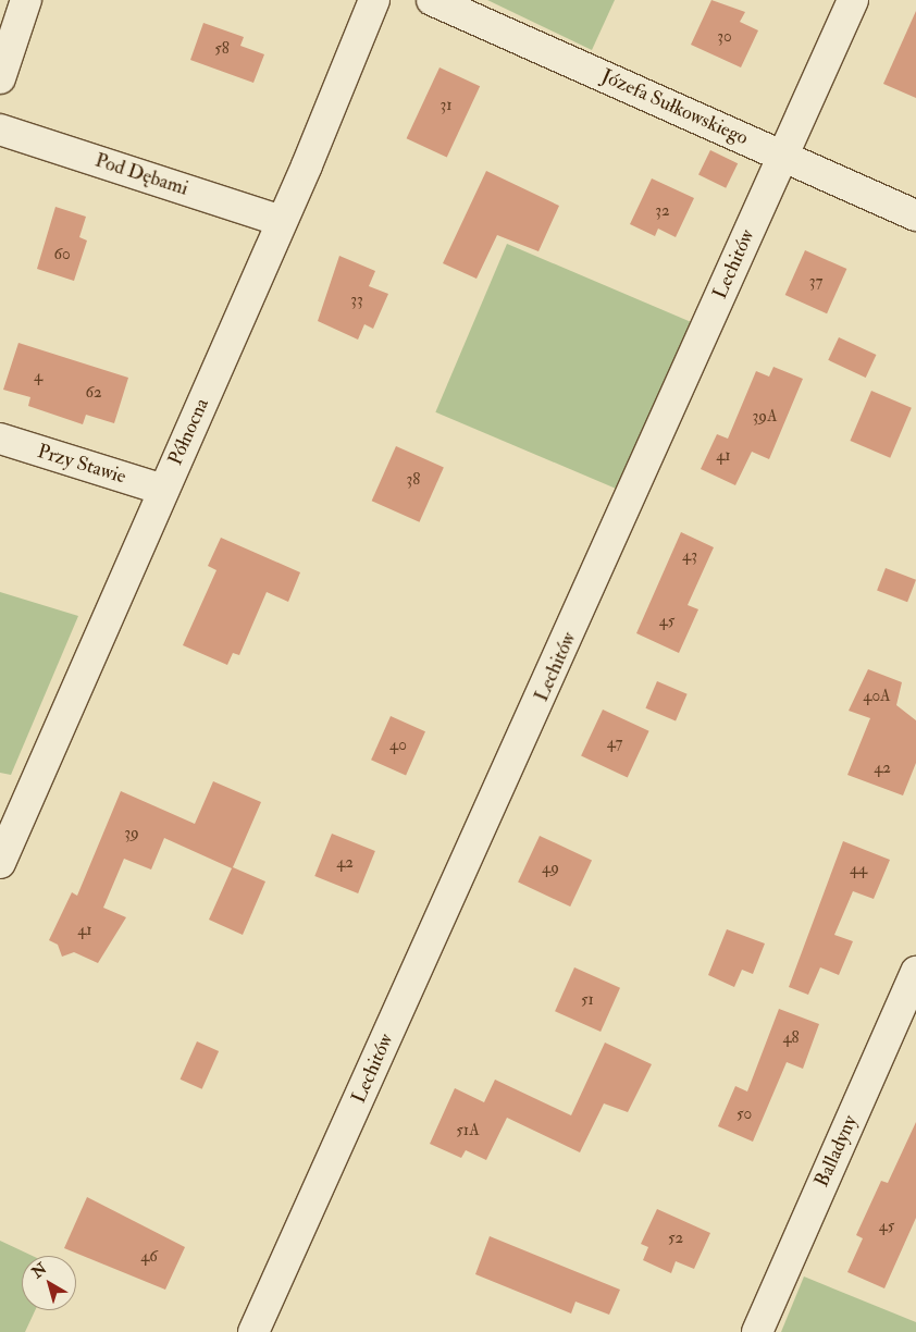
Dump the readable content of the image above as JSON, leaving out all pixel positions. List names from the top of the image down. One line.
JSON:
{"streets":{"street":["Józefa Sułkowskiego","Pod Dębami","Lechitów","Północna","Przy Stawie","Balladyny"]},"crossings":[["Józefa Sułkowskiego","Lechitów"],["Pod Dębami","Północna"],["Północna","Przy Stawie"]],"house_numbers":["30","58","31","32","60","37","33","4","62","39A","41","38","43","45","40A","47","40","42","39","42","49","44","41","51","48","50","51A","45","52","46"],"north":"top left"}
